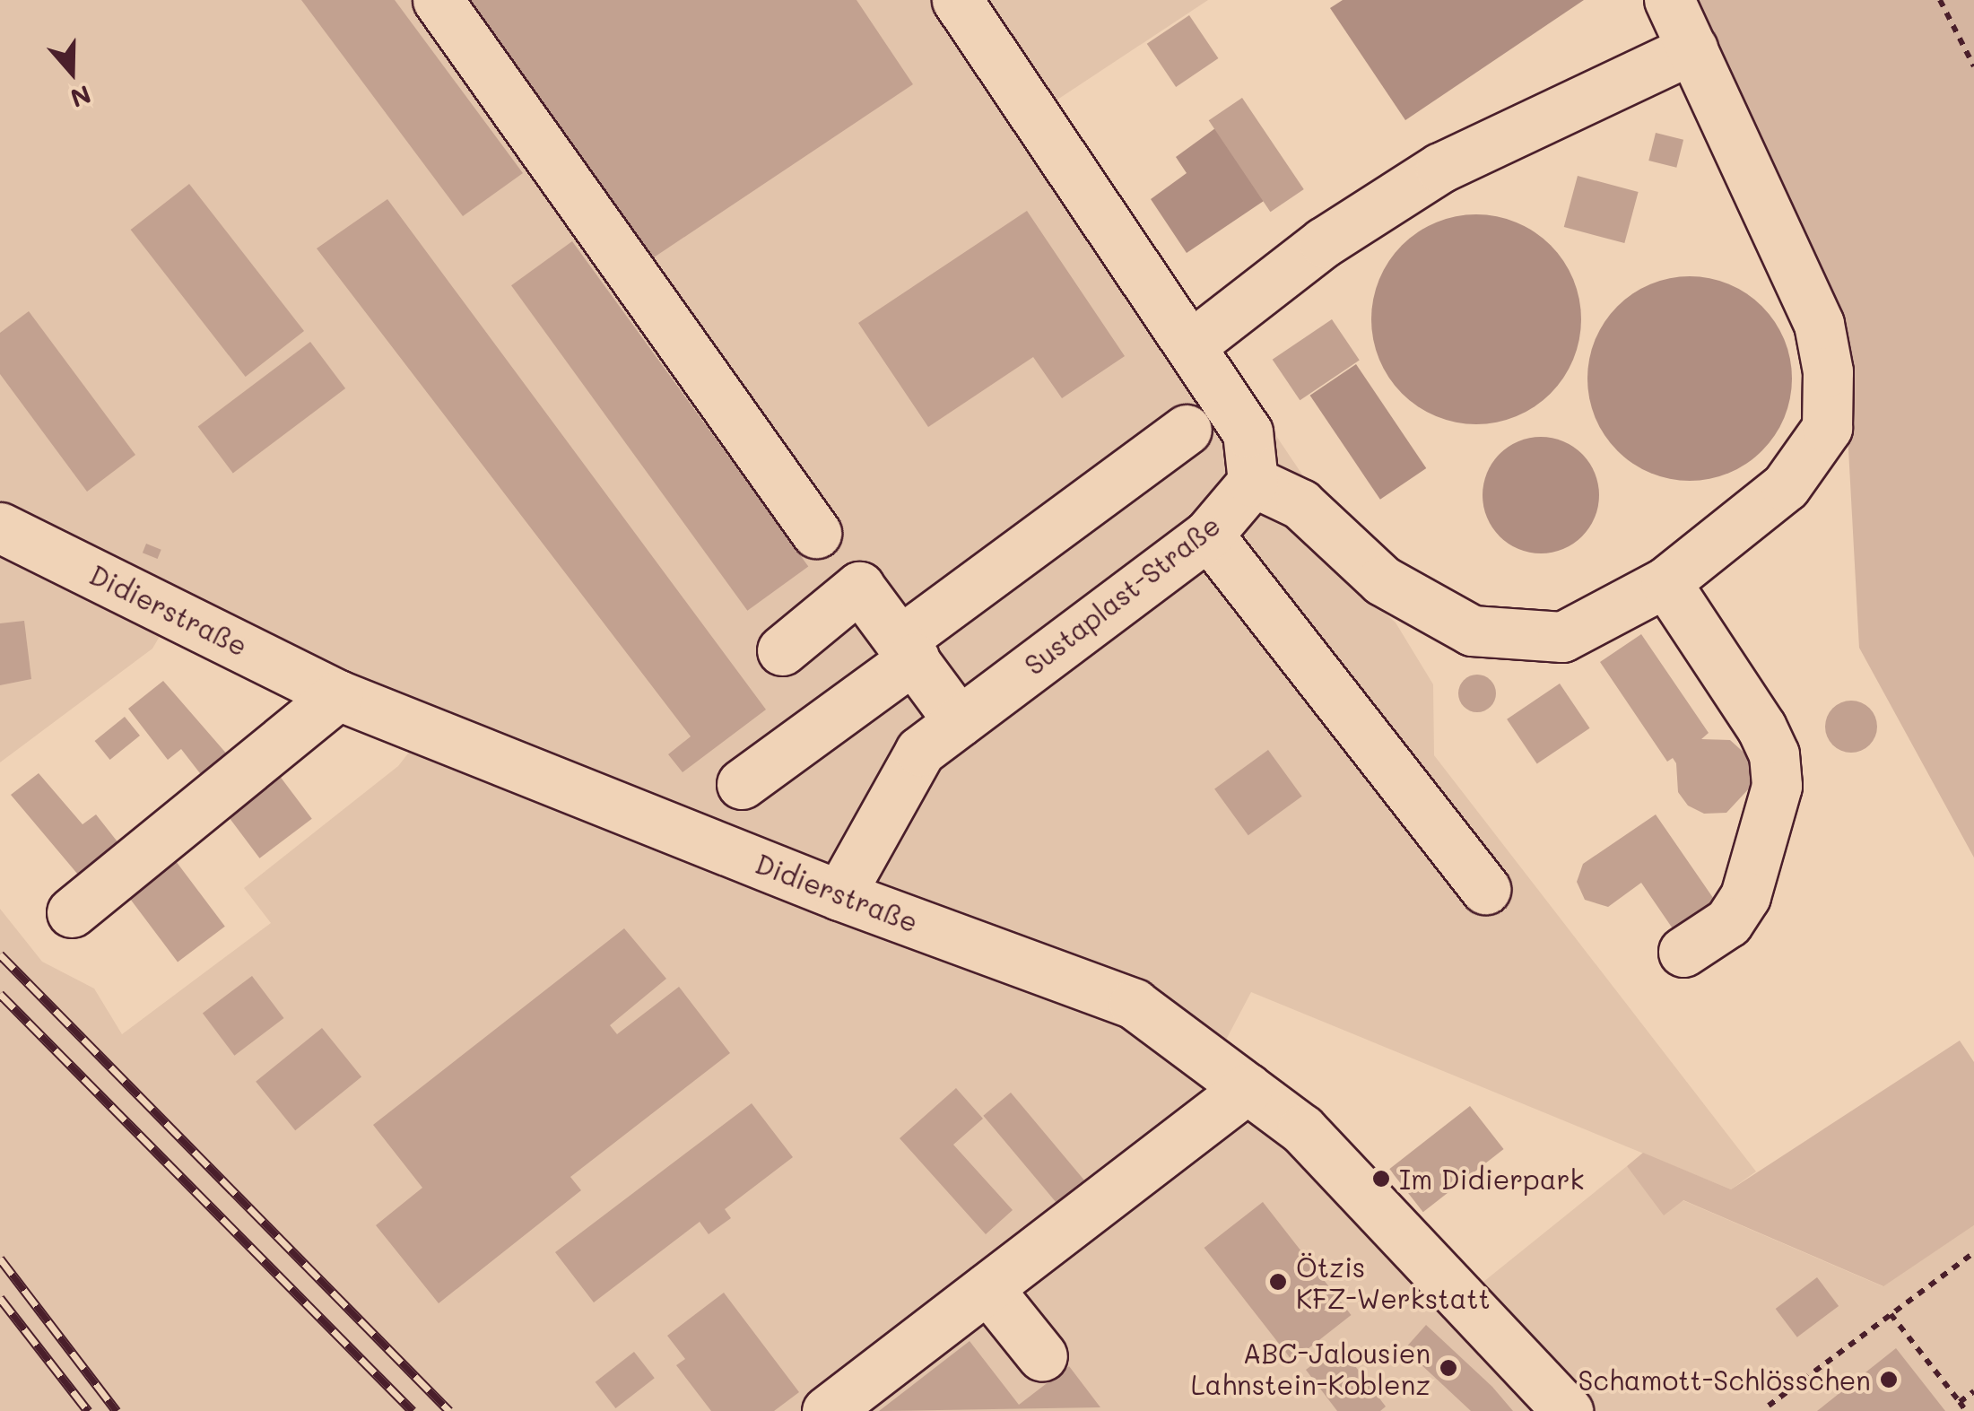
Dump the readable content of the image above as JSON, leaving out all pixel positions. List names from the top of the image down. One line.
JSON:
{"streets":{"street":["Sustaplast-Straße","Didierstraße"]},"crossings":[["Sustaplast-Straße","Didierstraße"]],"places":["Im Didierpark","Ötzis KFZ-Werkstatt","ABC-Jalousien Lahnstein-Koblenz","Schamott-Schlösschen"],"north":"bottom"}
